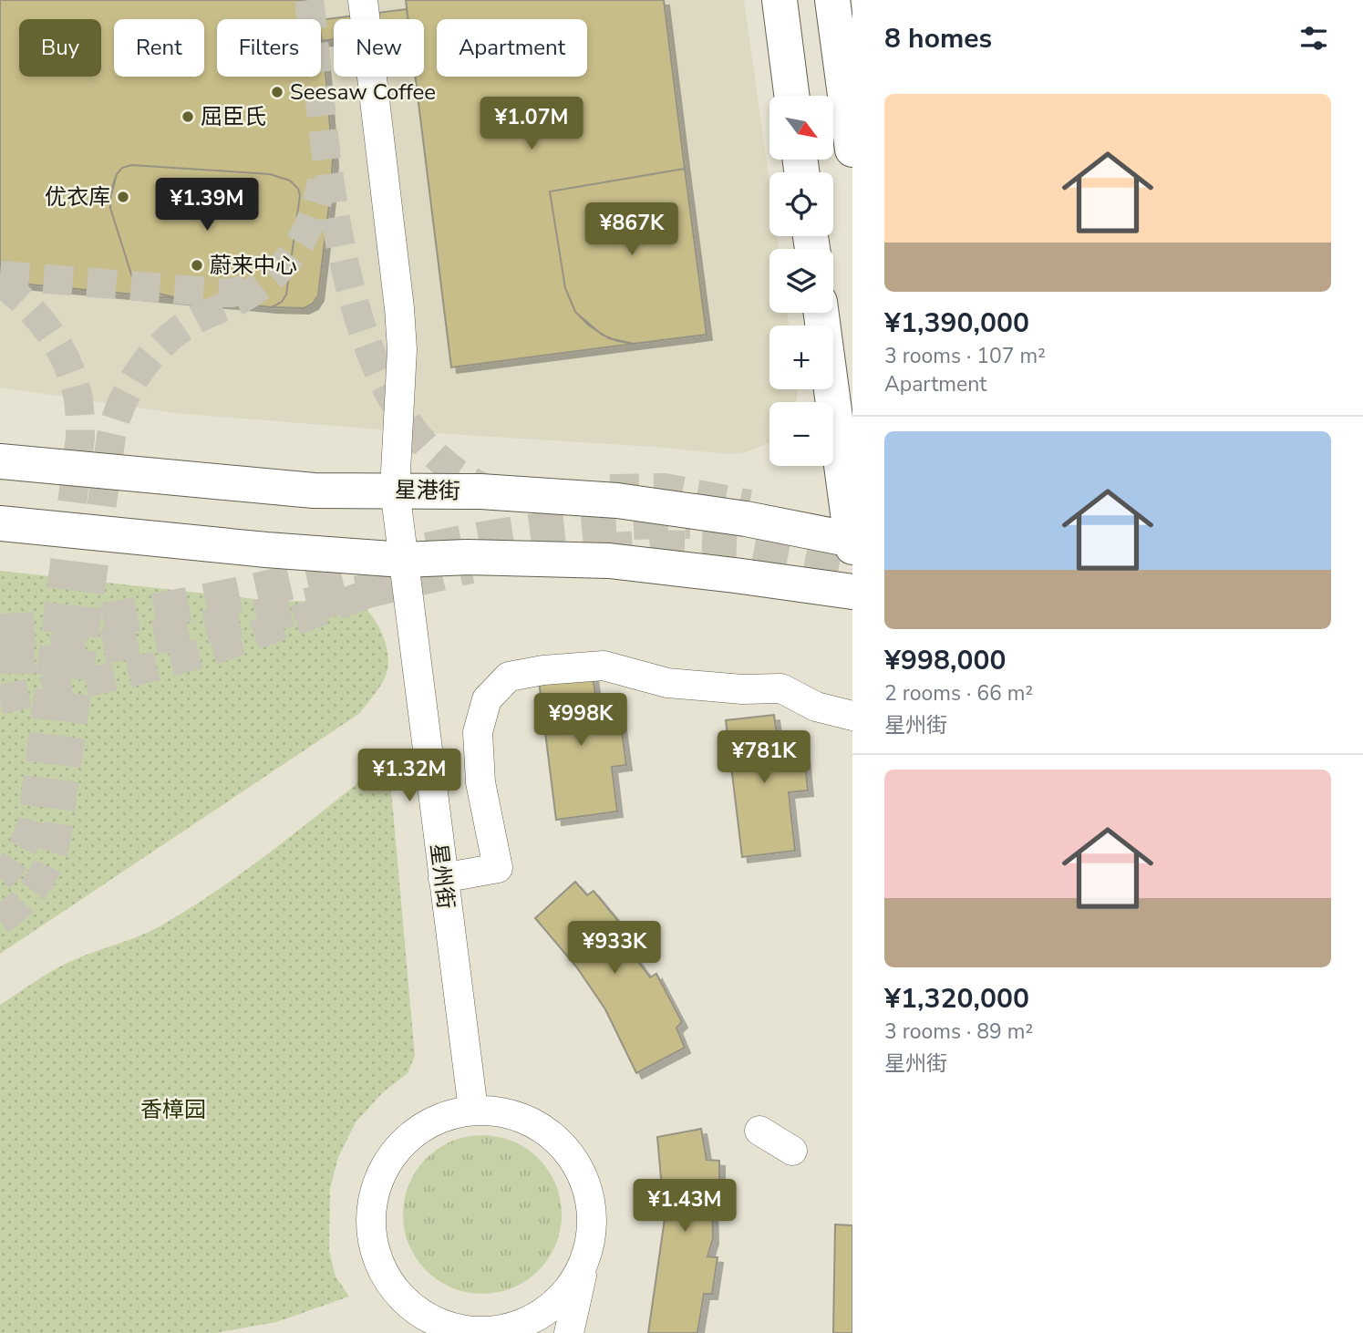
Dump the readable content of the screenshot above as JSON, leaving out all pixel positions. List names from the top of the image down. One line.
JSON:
{"streets":{"main road":["星港街"],"street":["星州街"]},"crossings":[["星港街","星州街"]],"parks":["香樟园"],"places":["Seesaw Coffee","屈臣氏","优衣库","蔚来中心"],"north":"bottom right","page":{"heading":"8 homes","chip":["Buy","Rent","Filters","New","Apartment"],"list":[{"name":"¥1,390,000","note":"3 rooms · 107 m² · Apartment"},{"name":"¥998,000","note":"2 rooms · 66 m² · 星州街"},{"name":"¥1,320,000","note":"3 rooms · 89 m² · 星州街"}],"map_buttons":["+","−"],"price":["¥1.07M","¥1.39M","¥867K","¥998K","¥781K","¥1.32M","¥933K","¥1.43M"]}}
